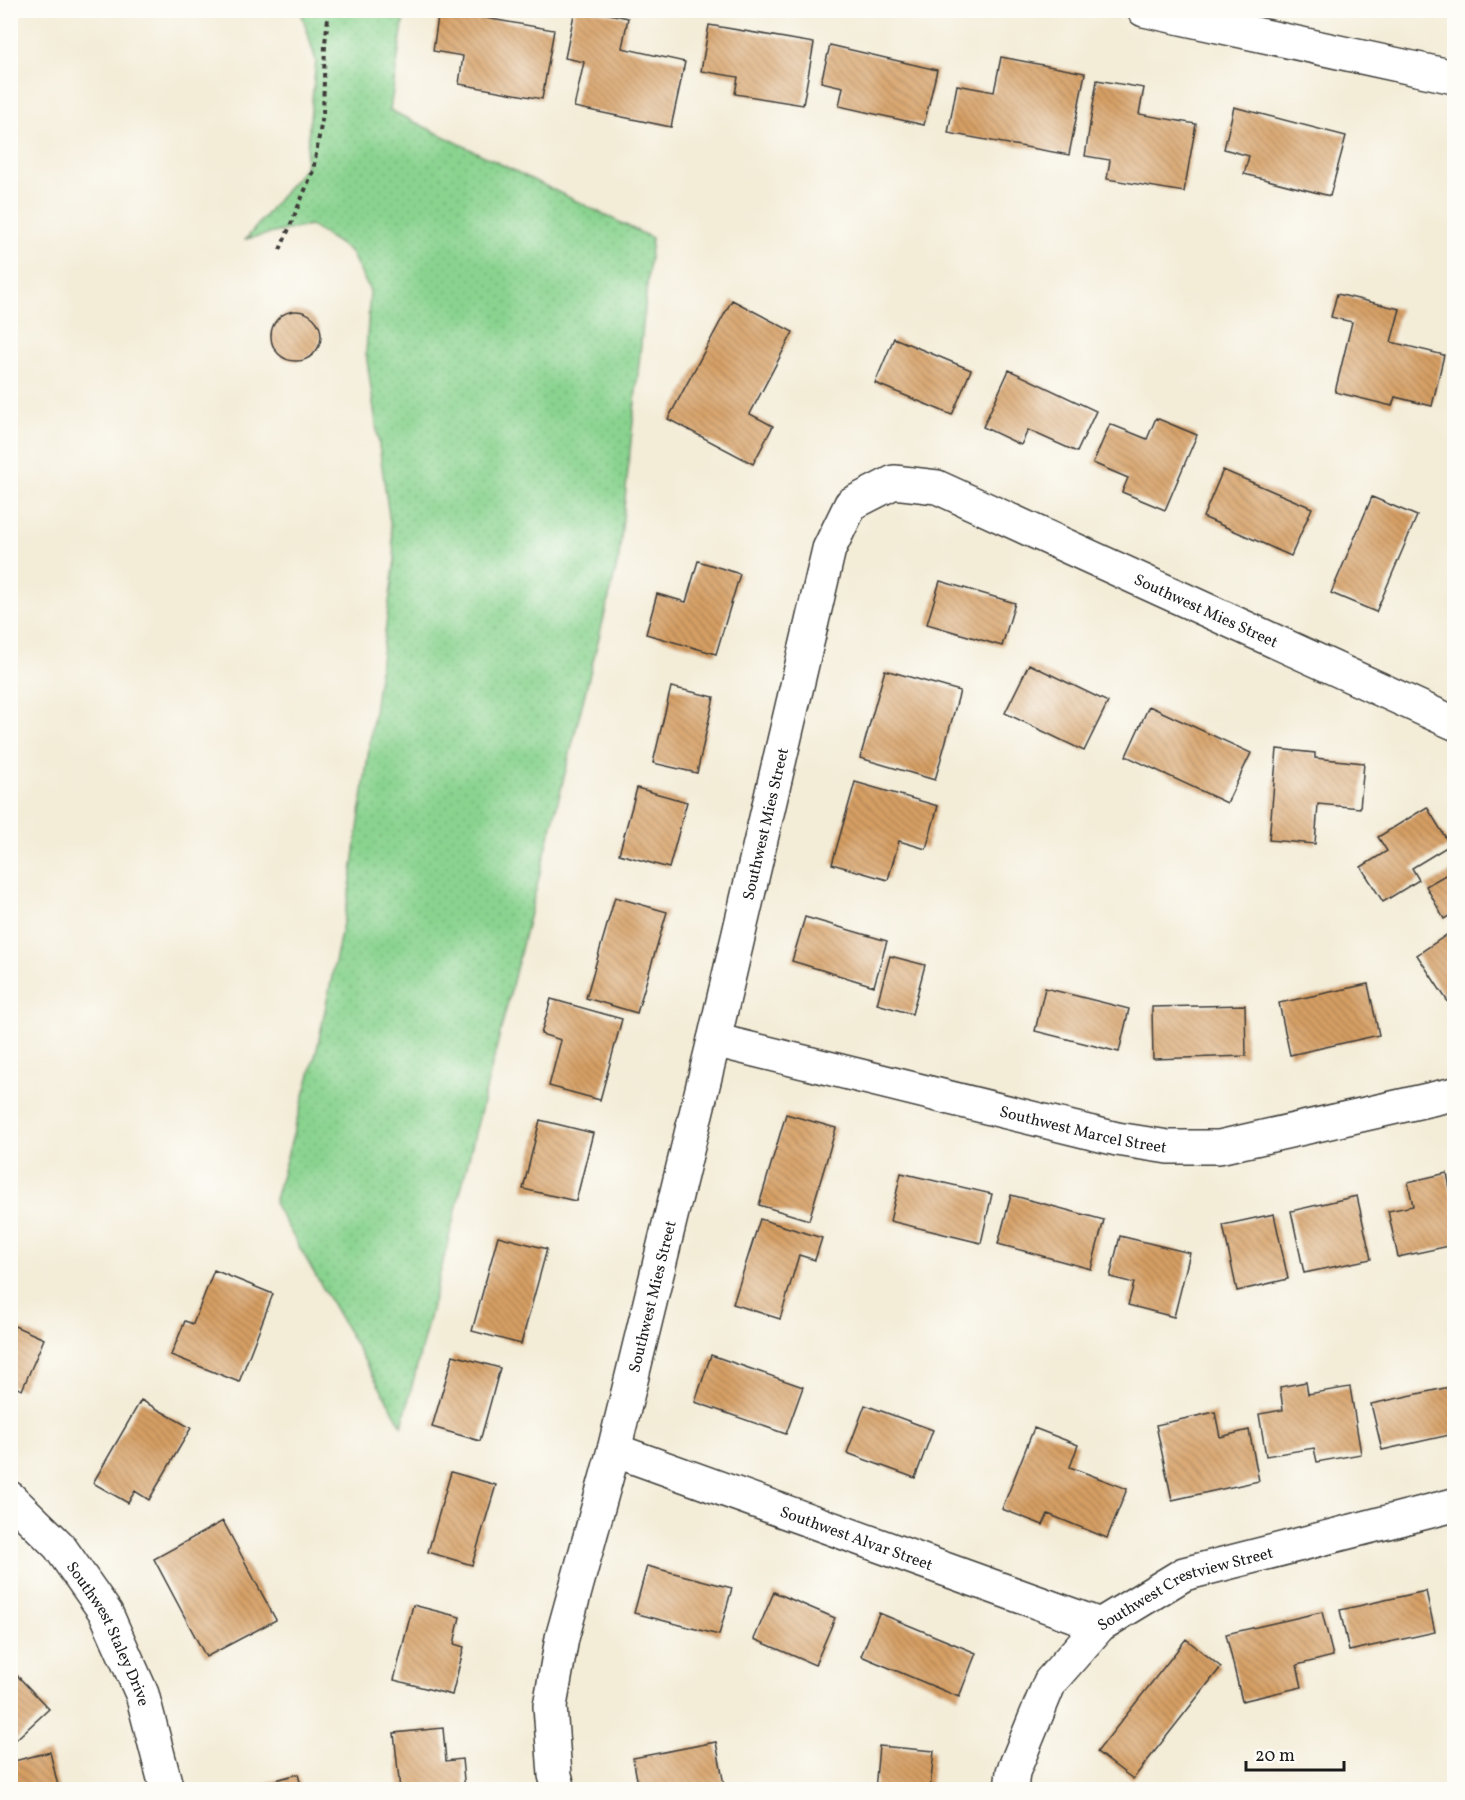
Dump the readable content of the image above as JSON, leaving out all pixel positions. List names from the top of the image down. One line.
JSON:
{"streets":{"street":["Southwest Mies Street","Southwest Marcel Street","Southwest Alvar Street","Southwest Crestview Street","Southwest Staley Drive"]},"crossings":[["Southwest Mies Street","Southwest Marcel Street"],["Southwest Mies Street","Southwest Alvar Street"],["Southwest Alvar Street","Southwest Crestview Street"]],"scale_bar":"20 m"}
